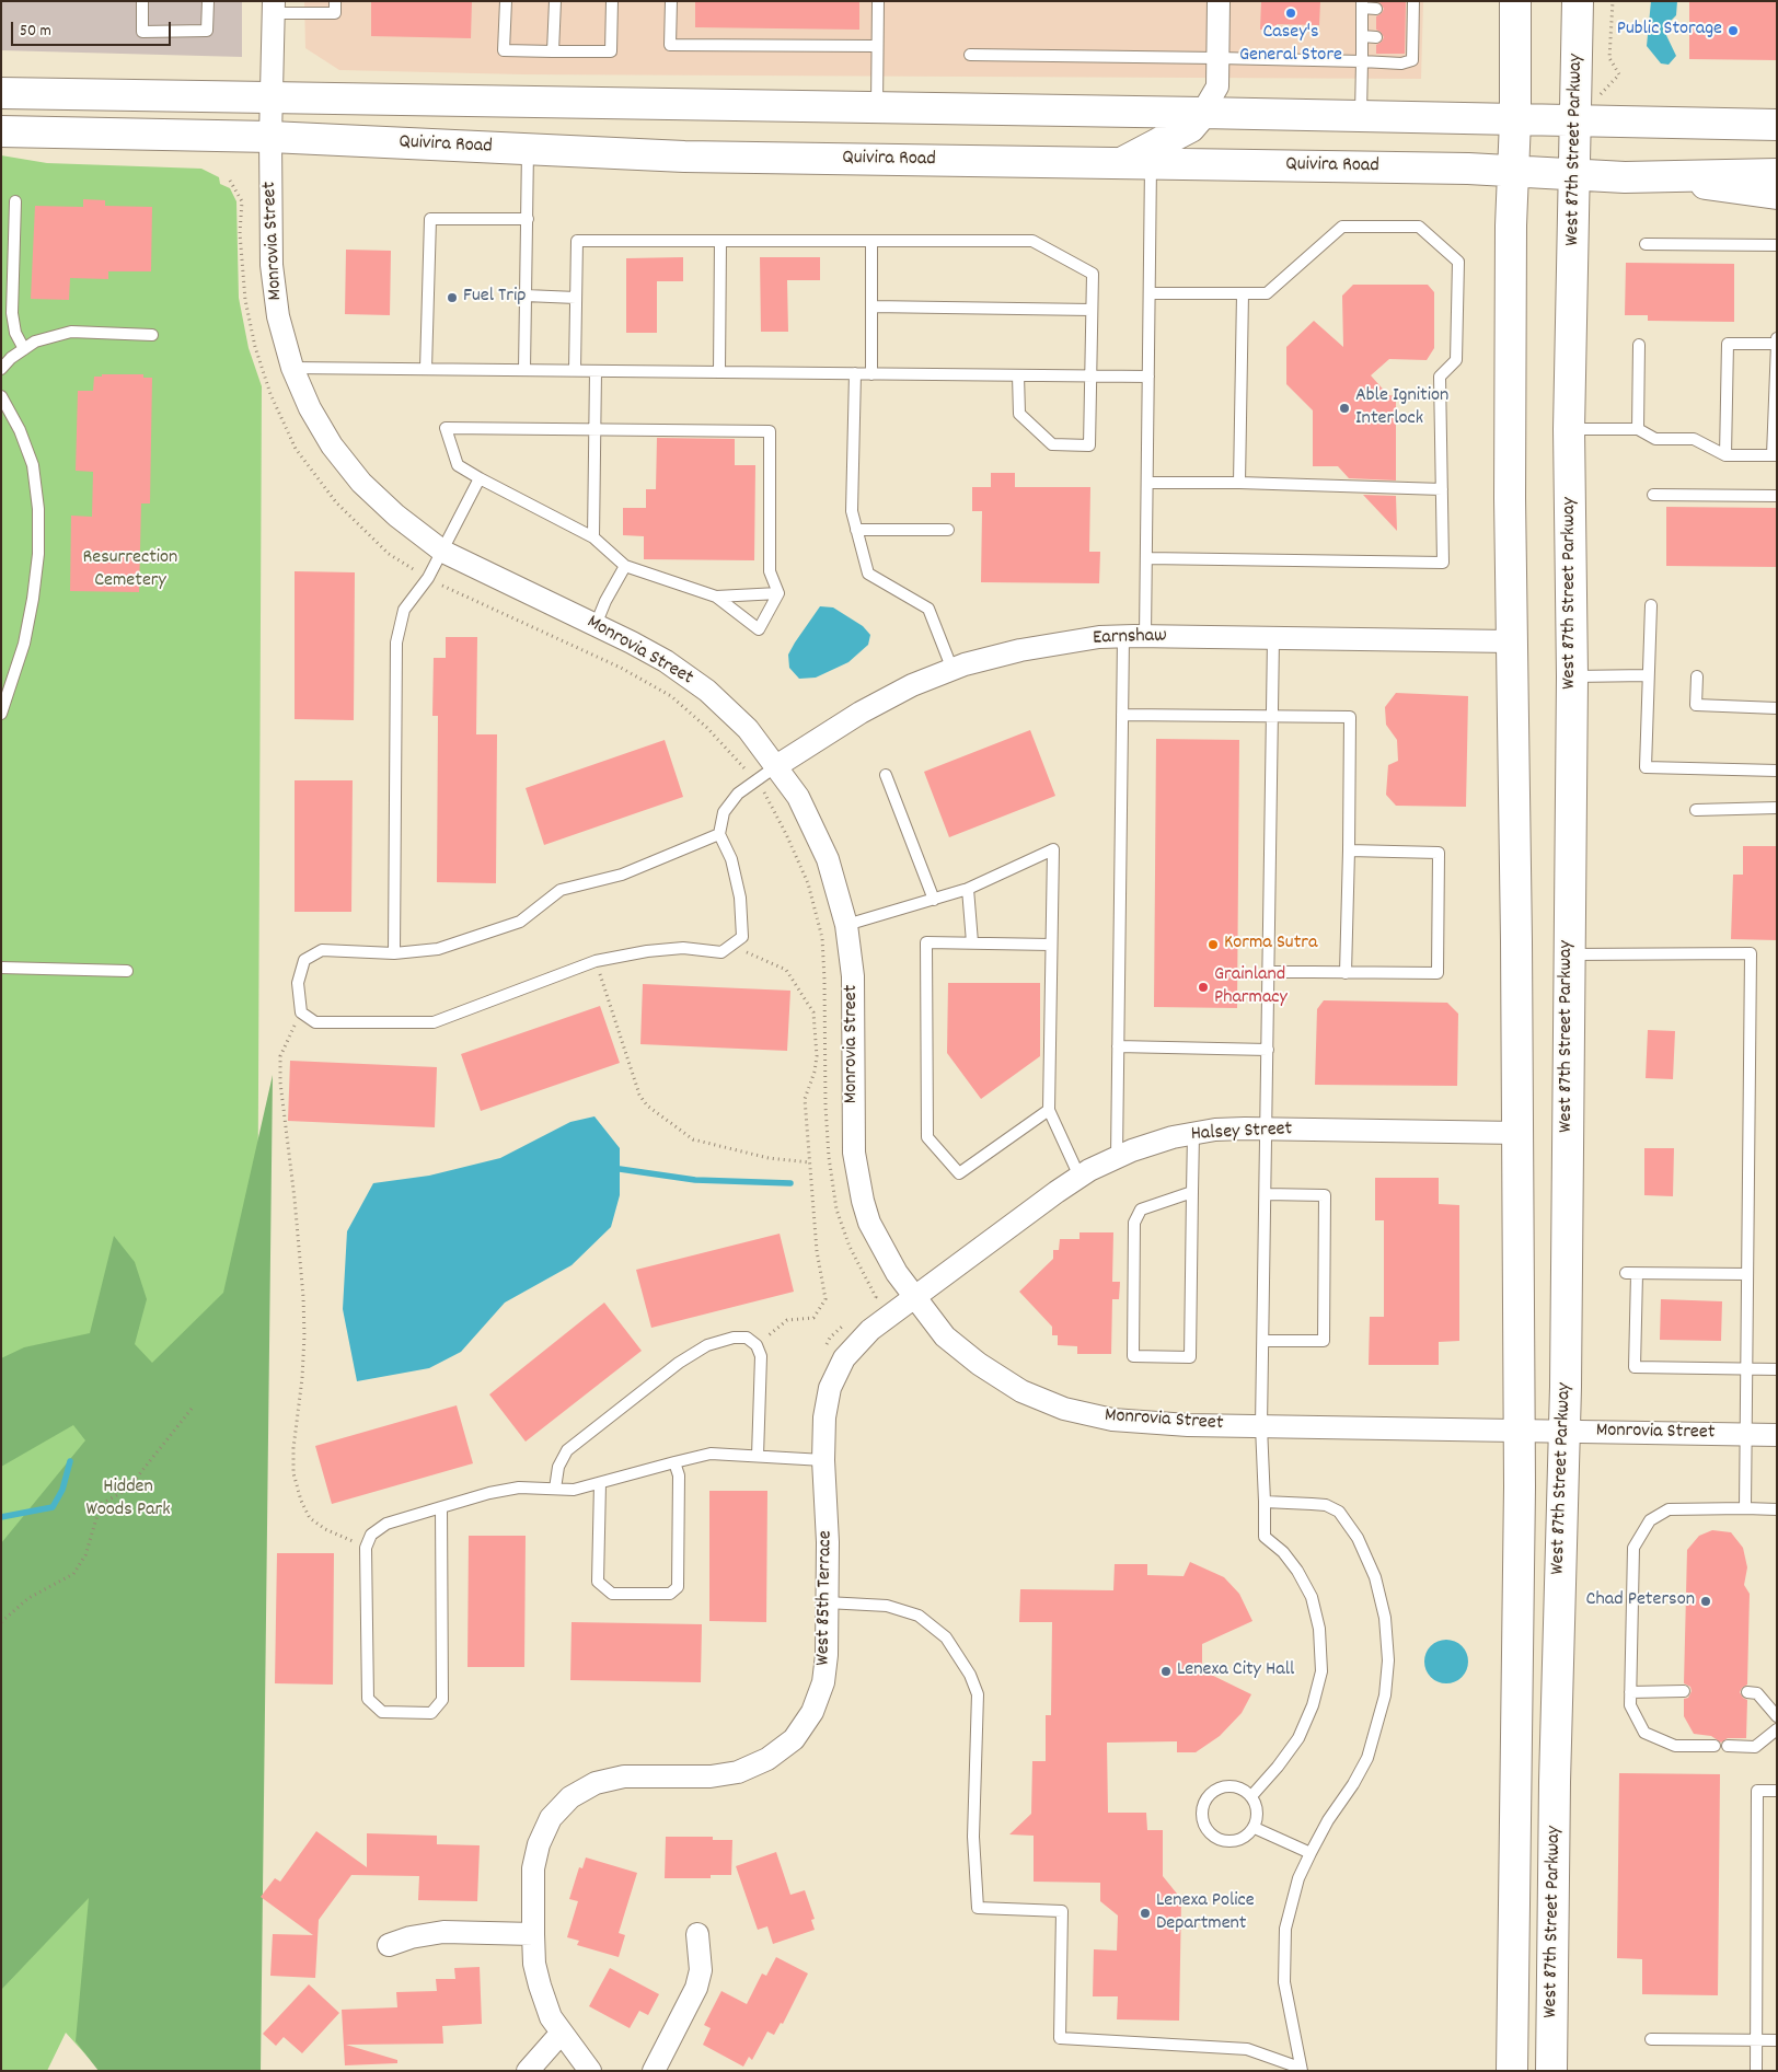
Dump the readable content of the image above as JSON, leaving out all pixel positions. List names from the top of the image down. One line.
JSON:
{"streets":{"main road":["Quivira Road","West 87th Street Parkway"],"street":["Monrovia Street","Earnshaw","Halsey Street","West 85th Terrace"]},"crossings":[["Quivira Road","West 87th Street Parkway"],["Quivira Road","Monrovia Street"],["West 87th Street Parkway","Monrovia Street"],["West 87th Street Parkway","Earnshaw"],["West 87th Street Parkway","Halsey Street"],["Monrovia Street","Earnshaw"],["Monrovia Street","Halsey Street"],["Monrovia Street","West 85th Terrace"],["Halsey Street","West 85th Terrace"]],"parks":["Resurrection Cemetery","Hidden Woods Park"],"places":["Casey's General Store","Public Storage","Fuel Trip","Able Ignition Interlock","Korma Sutra","Grainland Pharmacy","Chad Peterson","Lenexa City Hall","Lenexa Police Department"],"scale_bar":"50 m"}
